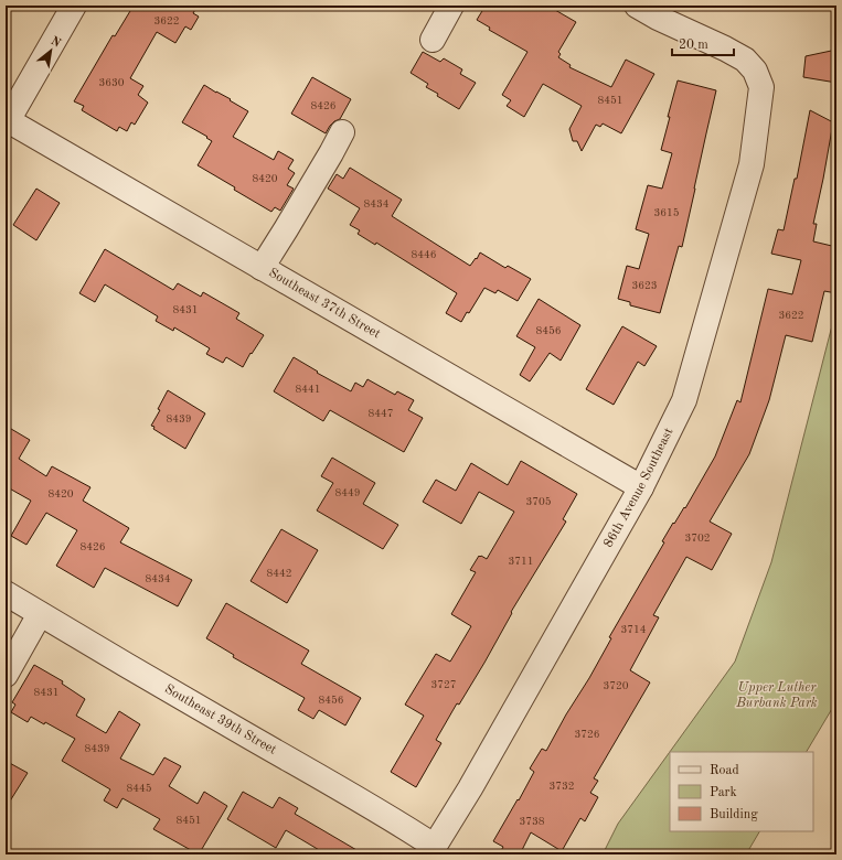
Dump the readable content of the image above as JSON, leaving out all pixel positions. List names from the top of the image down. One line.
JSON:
{"streets":{"street":["Southeast 37th Street","86th Avenue Southeast","Southeast 39th Street"]},"crossings":[["Southeast 37th Street","86th Avenue Southeast"],["86th Avenue Southeast","Southeast 39th Street"]],"parks":["Upper Luther Burbank Park"],"house_numbers":["3622","3630","8451","8426","8420","8434","3615","8446","3623","8431","3622","8456","8441","8447","8439","8449","8420","3705","3702","8426","3711","8442","8434","3714","3727","3720","8431","8456","3726","8439","3732","8445","8451","3738"],"legend":["Road","Park","Building"],"scale_bar":"20 m","north":"top right"}
